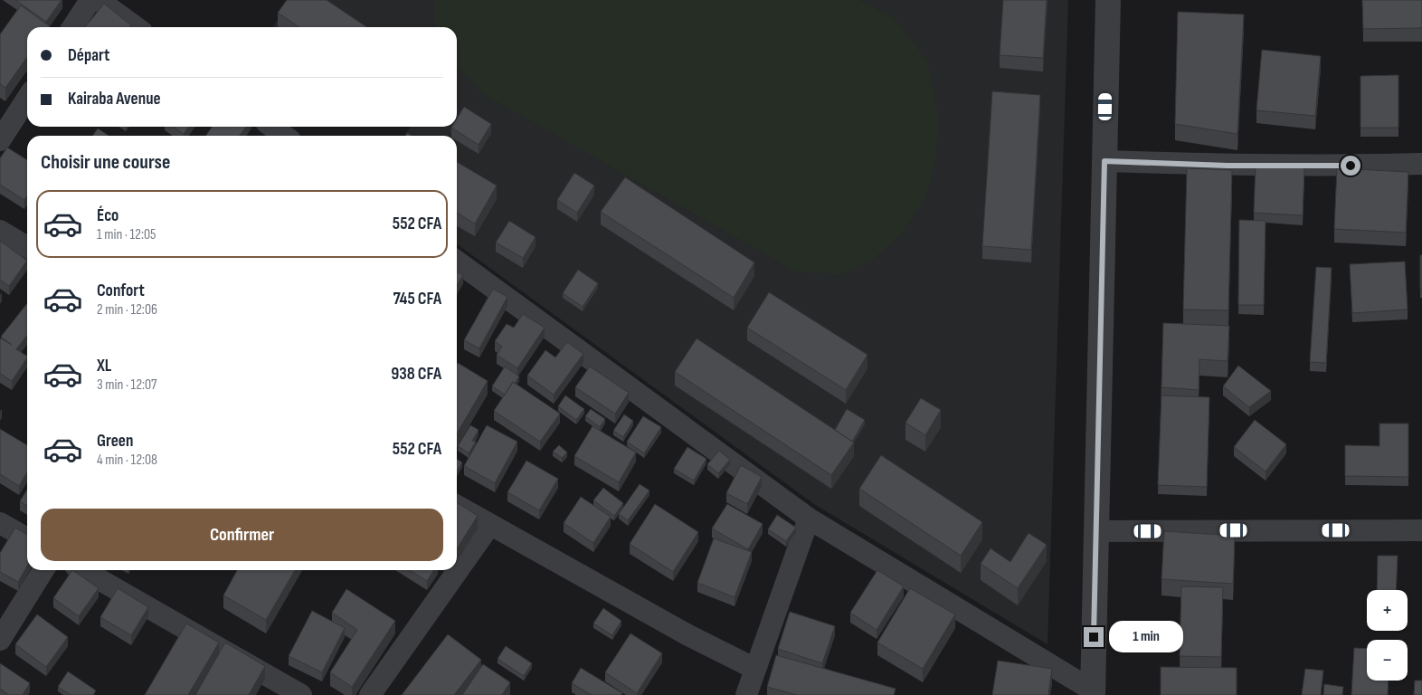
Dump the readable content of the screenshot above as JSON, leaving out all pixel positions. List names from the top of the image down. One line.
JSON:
{"page":{"banner":["Départ","Kairaba Avenue"],"heading":"Choisir une course","list":[{"name":"Éco","note":"1 min · 12:05","value":"552 CFA"},{"name":"Confort","note":"2 min · 12:06","value":"745 CFA"},{"name":"XL","note":"3 min · 12:07","value":"938 CFA"},{"name":"Green","note":"4 min · 12:08","value":"552 CFA"}],"buttons":"Confirmer","map_buttons":["+","−"],"bubble":"1 min"}}
